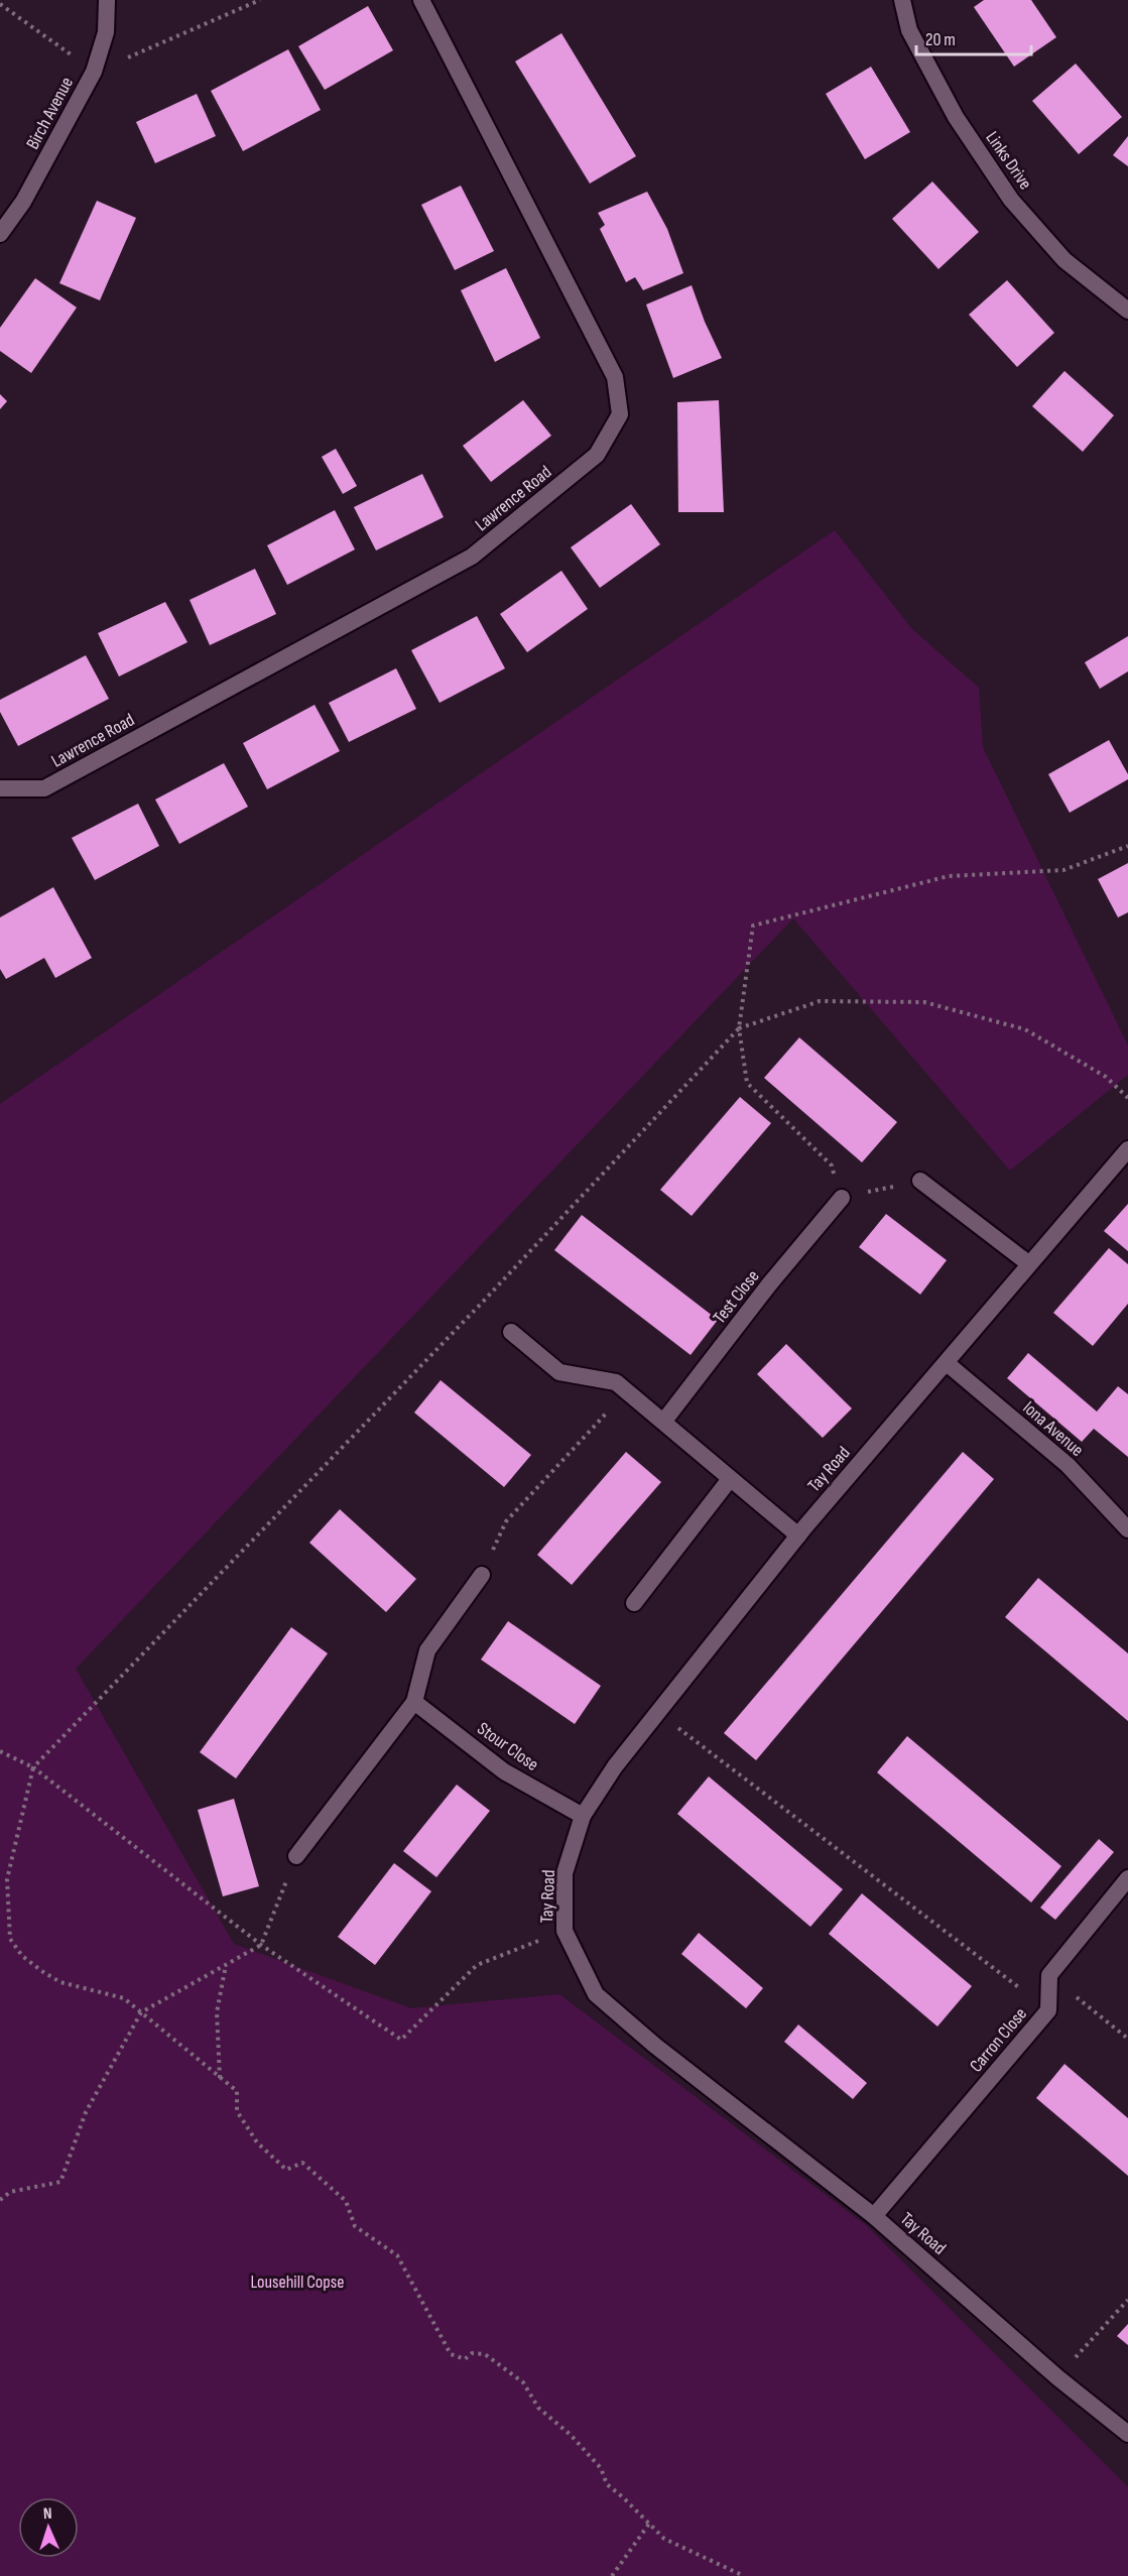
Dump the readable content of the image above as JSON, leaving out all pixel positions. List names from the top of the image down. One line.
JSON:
{"streets":{"street":["Birch Avenue","Links Drive","Lawrence Road","Test Close","Iona Avenue","Tay Road","Stour Close","Carron Close"]},"crossings":[["Iona Avenue","Tay Road"],["Tay Road","Stour Close"],["Tay Road","Carron Close"]],"parks":["Lousehill Copse"],"scale_bar":"20 m","north":"top"}
